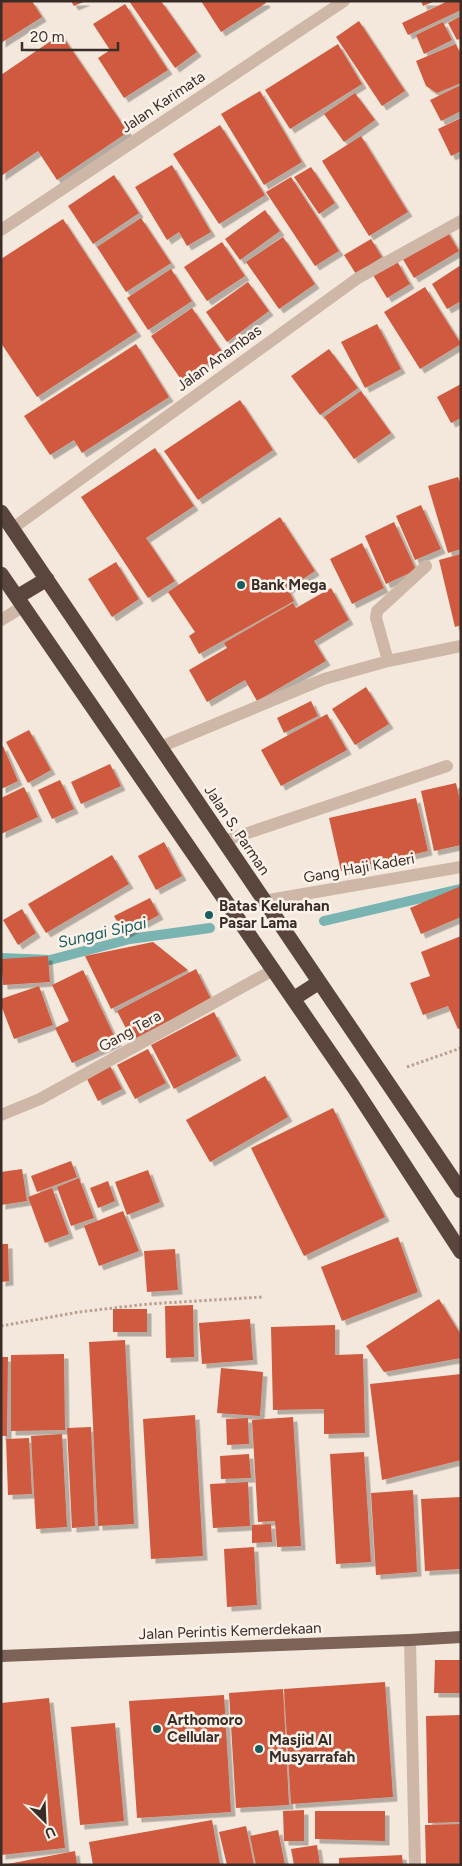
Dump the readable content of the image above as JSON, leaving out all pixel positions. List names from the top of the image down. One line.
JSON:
{"streets":{"highway":["Jalan S. Parman"],"main road":["Jalan Perintis Kemerdekaan"],"street":["Jalan Karimata","Jalan Anambas","Gang Haji Kaderi","Gang Tera"]},"crossings":[["Jalan Anambas","Jalan S. Parman"],["Jalan S. Parman","Gang Haji Kaderi"]],"water":["Sungai Sipai"],"places":["Bank Mega","Batas Kelurahan Pasar Lama","Arthomoro Cellular","Masjid Al Musyarrafah"],"scale_bar":"20 m","north":"bottom right"}
